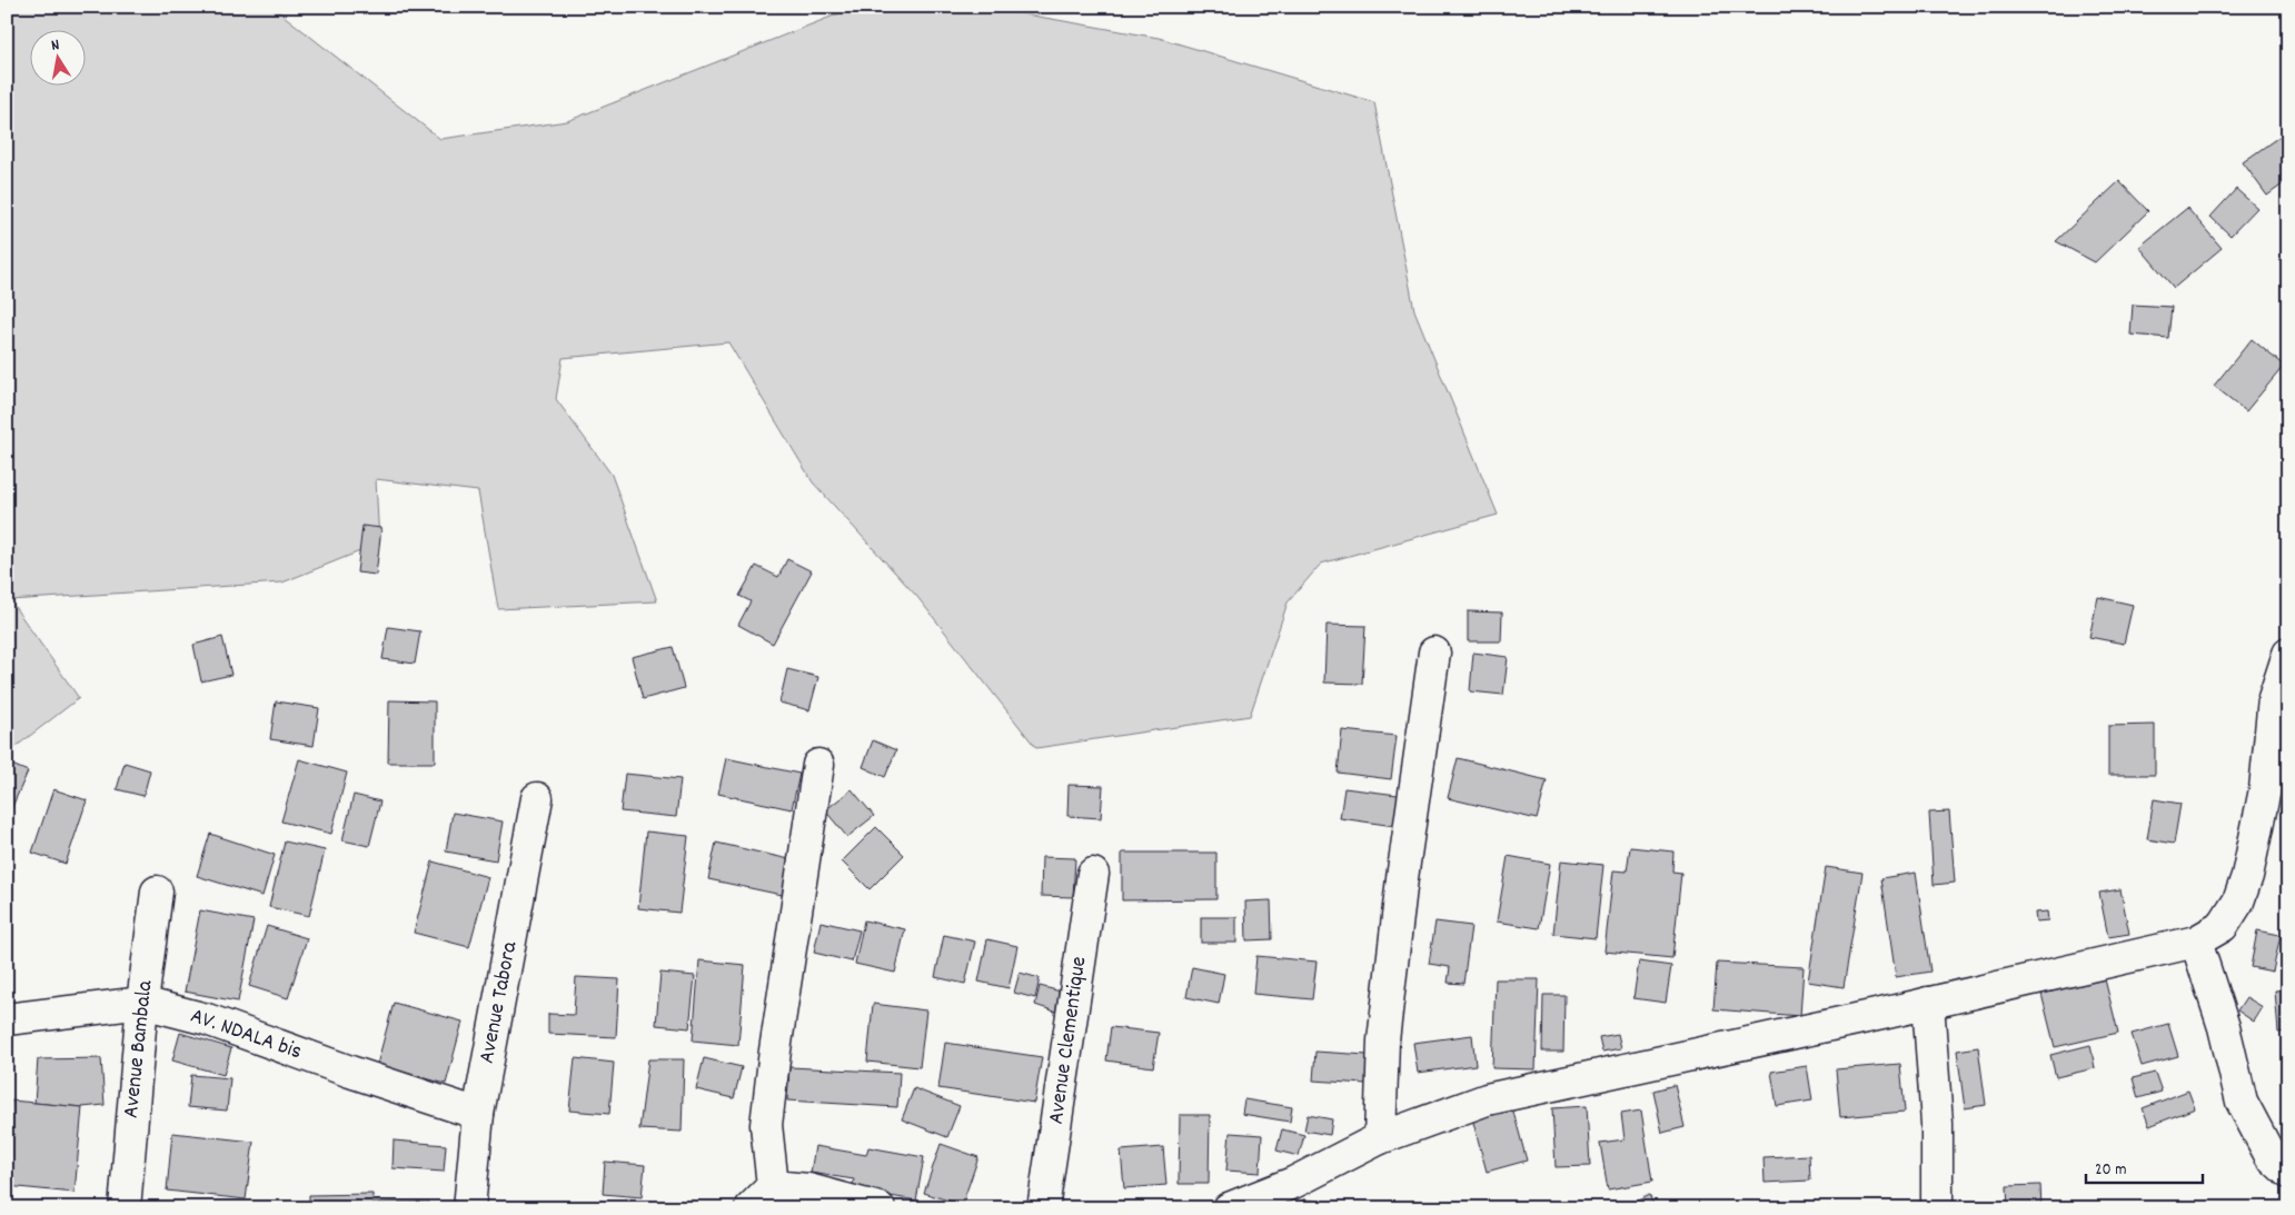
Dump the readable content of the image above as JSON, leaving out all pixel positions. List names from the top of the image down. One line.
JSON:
{"streets":{"street":["Avenue Tabora","AV. NDALA bis","Avenue Clementique","Avenue Bambala"]},"crossings":[["Avenue Tabora","AV. NDALA bis"],["AV. NDALA bis","Avenue Bambala"]],"scale_bar":"20 m","north":"top"}
